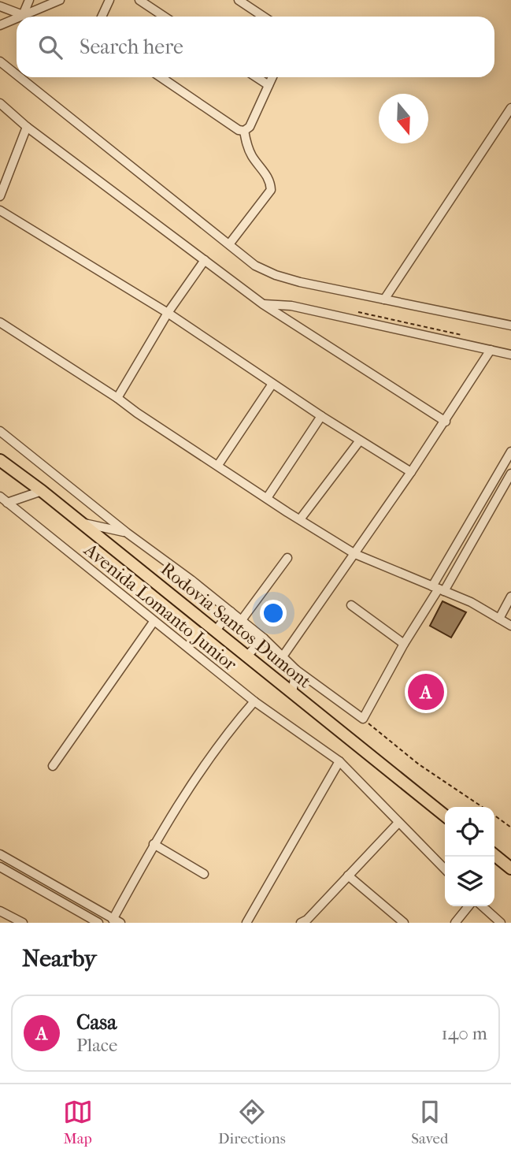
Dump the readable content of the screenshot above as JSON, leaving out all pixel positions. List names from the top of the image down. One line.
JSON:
{"streets":{"highway":["Rodovia Santos Dumont"],"street":["Avenida Lomanto Junior"]},"north":"bottom","page":{"search":"Search here","pins":"A","heading":"Nearby","list":[{"mark":"A","name":"Casa","note":"Place","value":"140 m"}],"nav":["Map","Directions","Saved"]}}
